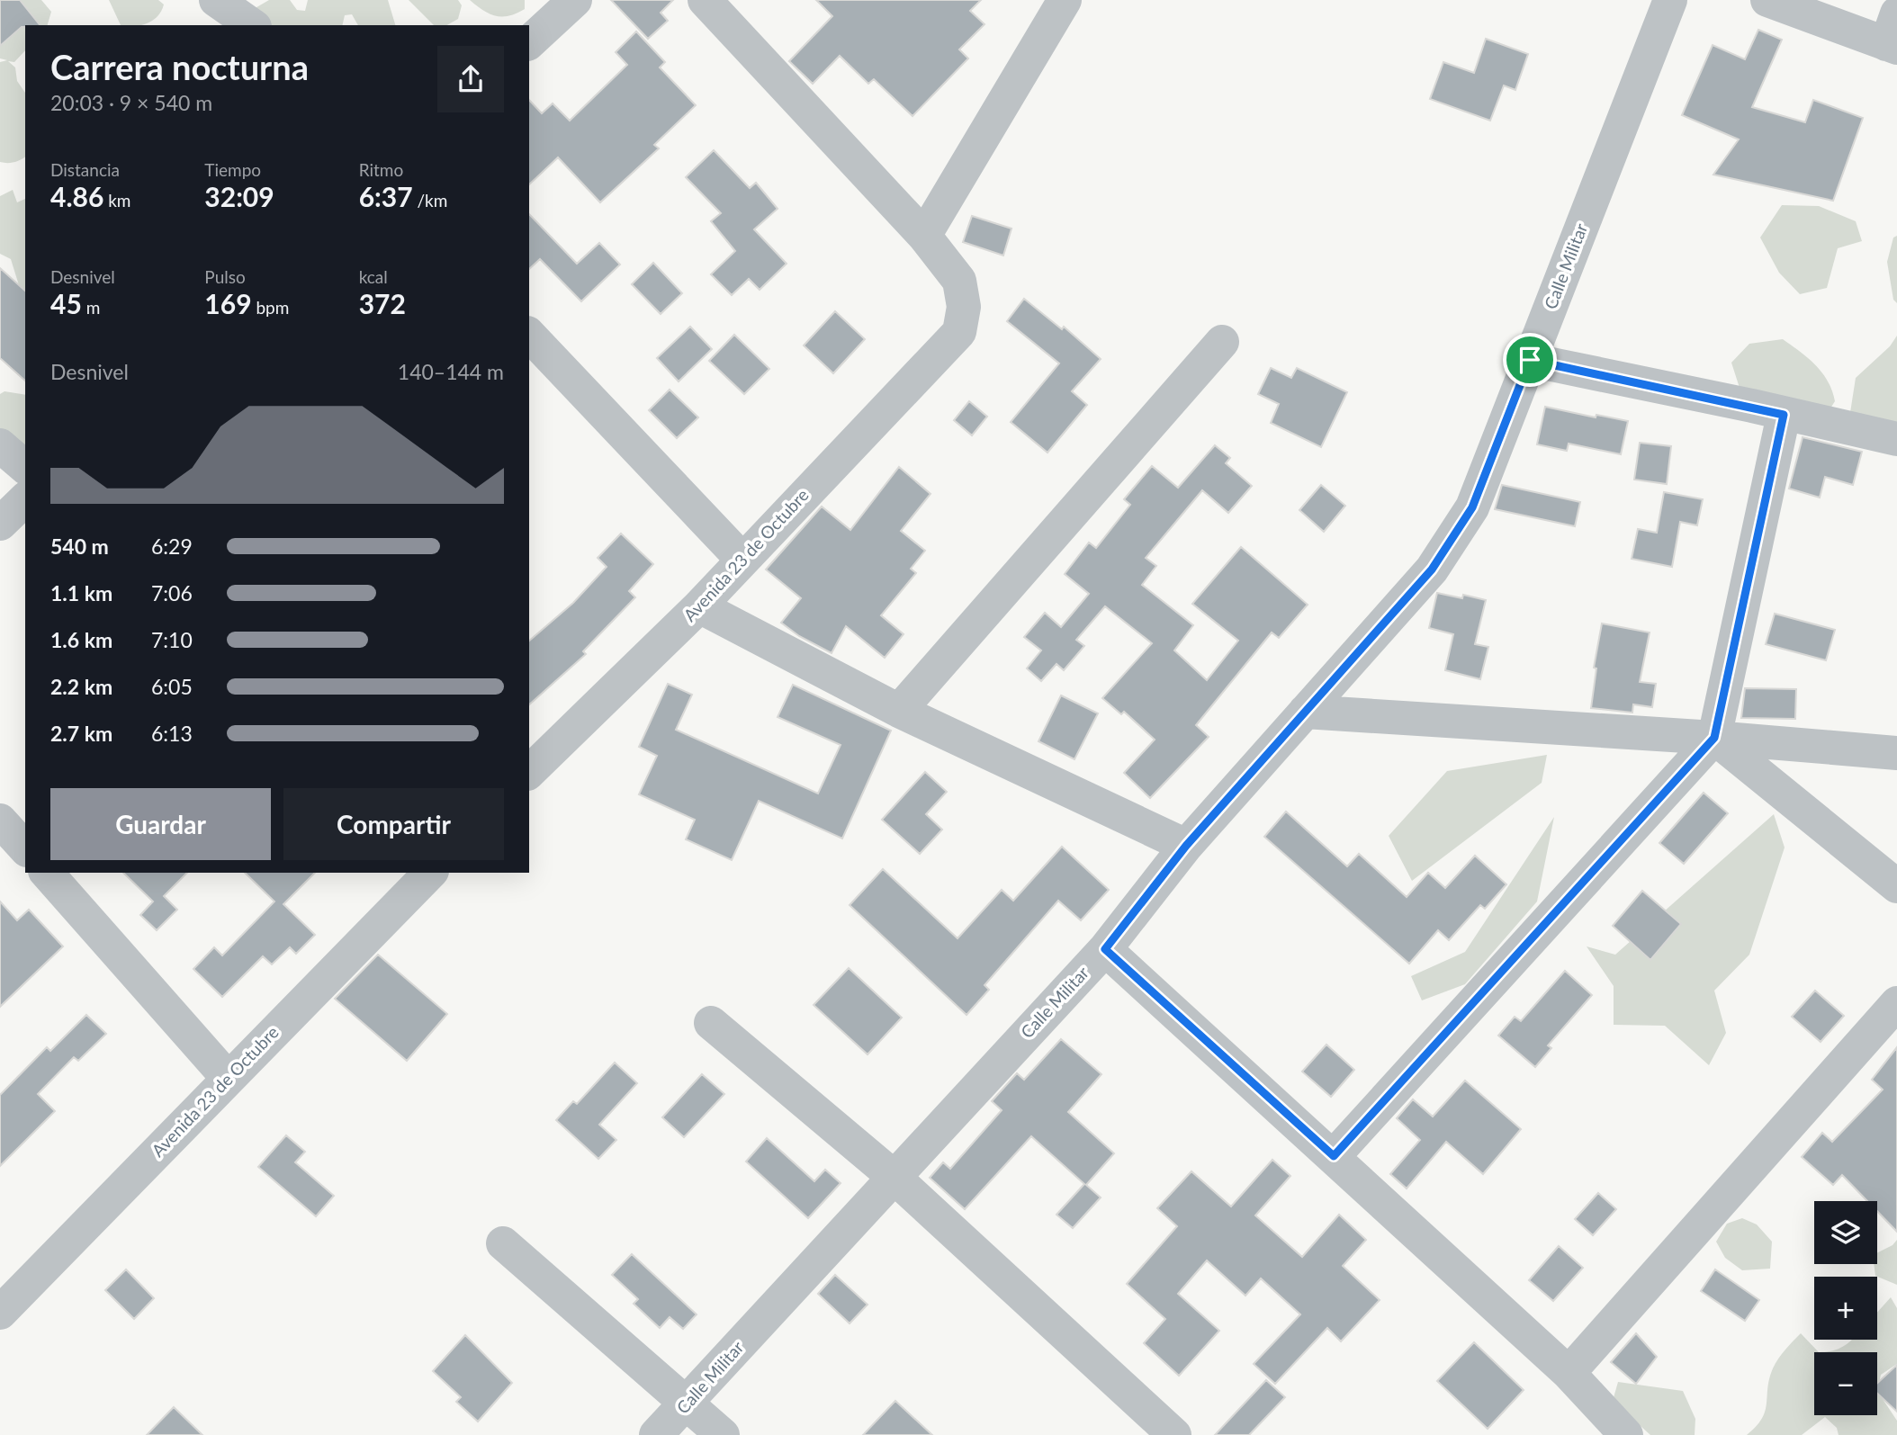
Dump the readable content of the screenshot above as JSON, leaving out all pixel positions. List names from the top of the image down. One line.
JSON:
{"streets":{"street":["Calle Militar","Avenida 23 de Octubre"]},"page":{"heading":["Carrera nocturna","20:03 · 9 × 540 m"],"stats":[["Distancia","4.86 km"],["Tiempo","32:09"],["Ritmo","6:37 /km"],["Desnivel","45 m"],["Pulso","169 bpm"],["kcal","372"]],"chart":["Desnivel","140–144 m"],"list":[{"name":"540 m","note":"6:29"},{"name":"1.1 km","note":"7:06"},{"name":"1.6 km","note":"7:10"},{"name":"2.2 km","note":"6:05"},{"name":"2.7 km","note":"6:13"}],"buttons":["Guardar","Compartir"],"map_buttons":["+","−"]}}
